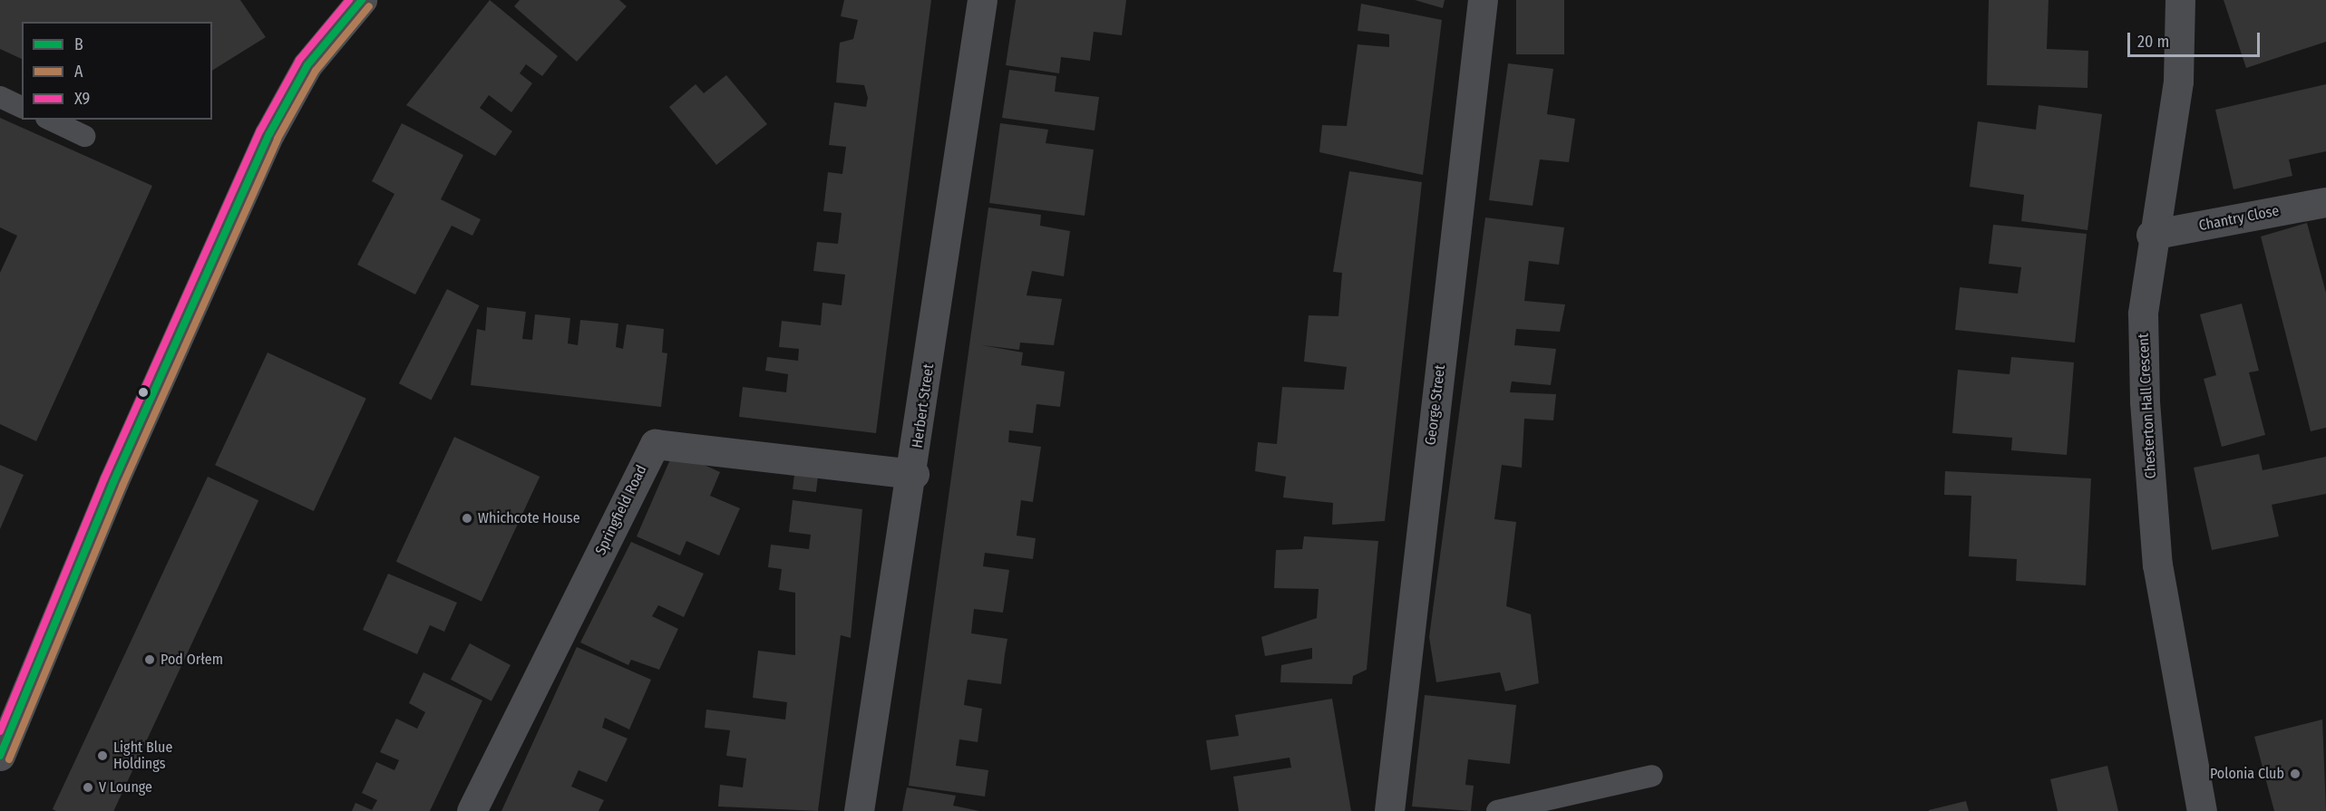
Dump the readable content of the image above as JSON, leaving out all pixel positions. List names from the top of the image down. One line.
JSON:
{"streets":{"street":["Chantry Close","George Street","Herbert Street","Chesterton Hall Crescent","Springfield Road"]},"crossings":[["Chantry Close","Chesterton Hall Crescent"],["Herbert Street","Springfield Road"]],"places":["Whichcote House","Pod Orłem","Light Blue Holdings","Polonia Club","V Lounge"],"lines":["transit line B","transit line X9","transit line A"],"legend":["B","A","X9"],"scale_bar":"20 m"}
